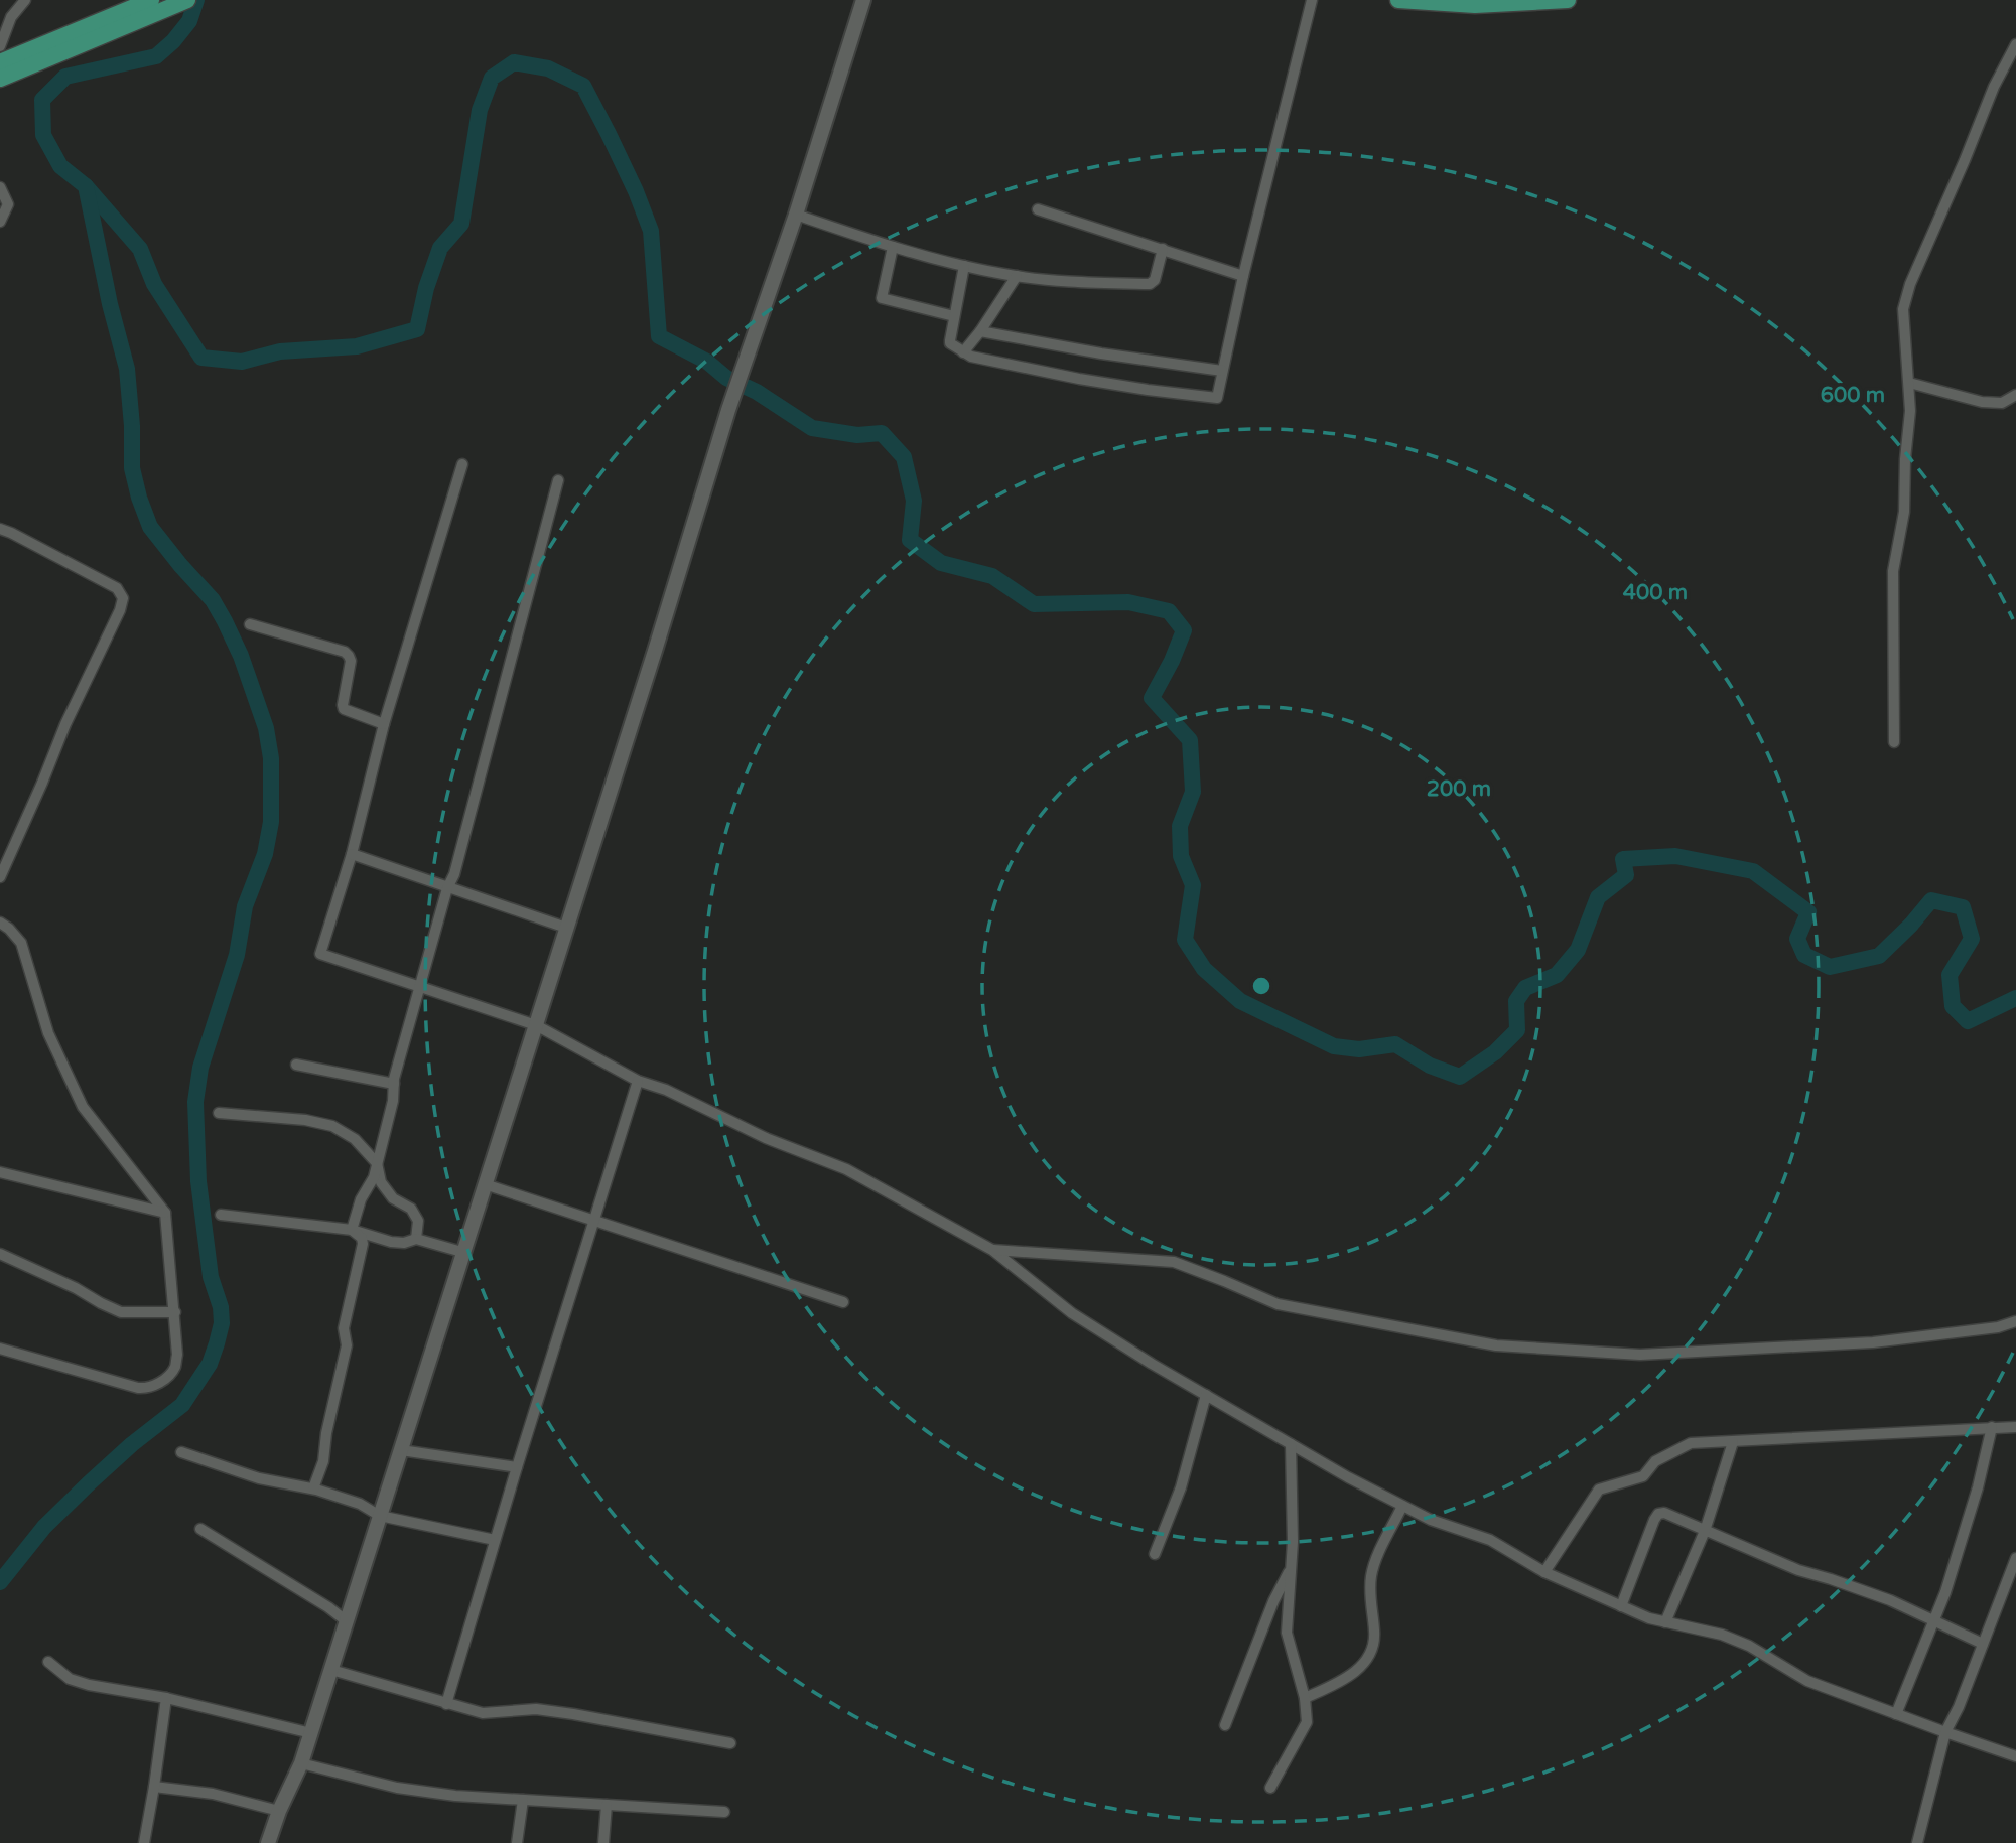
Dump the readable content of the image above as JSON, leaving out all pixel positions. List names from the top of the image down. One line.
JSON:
{"rings":["600 m","400 m","200 m"]}
